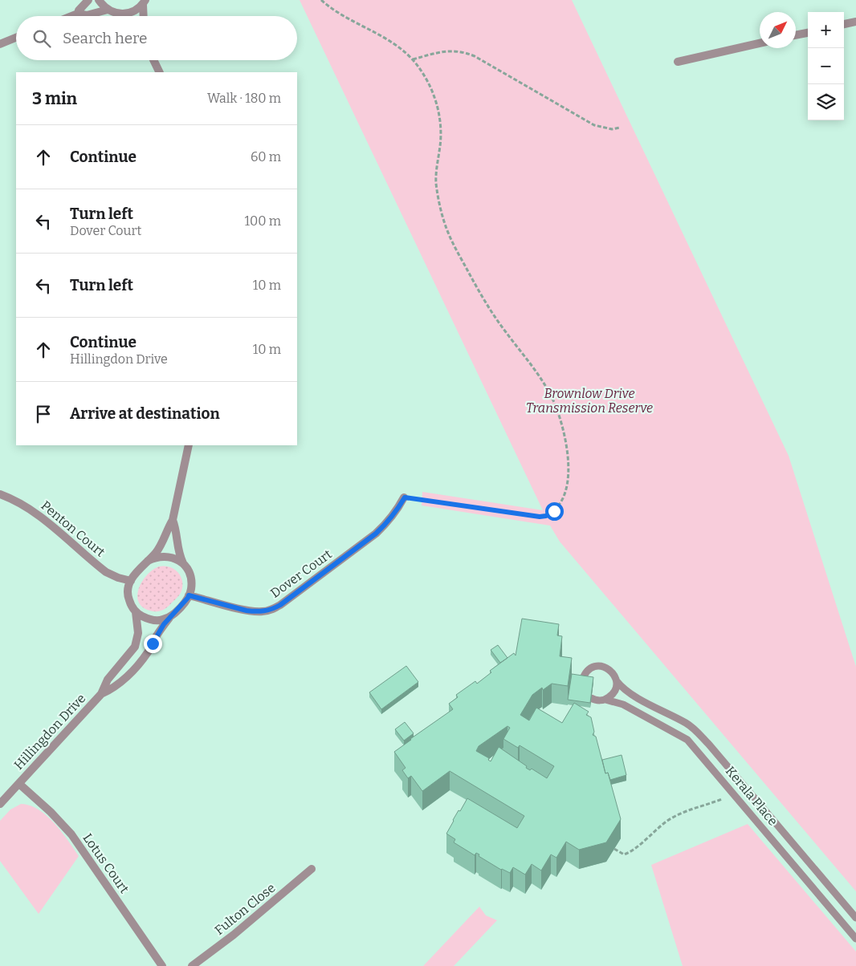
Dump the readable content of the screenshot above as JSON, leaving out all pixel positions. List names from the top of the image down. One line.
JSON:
{"streets":{"street":["Penton Court","Dover Court","Hillingdon Drive","Lotus Court","Fulton Close"],"lane":["Kerala Place"]},"crossings":[["Penton Court","Dover Court"],["Penton Court","Hillingdon Drive"],["Dover Court","Hillingdon Drive"],["Hillingdon Drive","Lotus Court"]],"parks":["Brownlow Drive Transmission Reserve"],"north":"top right","page":{"map_buttons":["+","−"],"search":"Search here","heading":["3 min","Walk · 180 m"],"list":[["Continue","60 m"],["Turn left","Dover Court","100 m"],["Turn left","10 m"],["Continue","Hillingdon Drive","10 m"],"Arrive at destination"]}}
